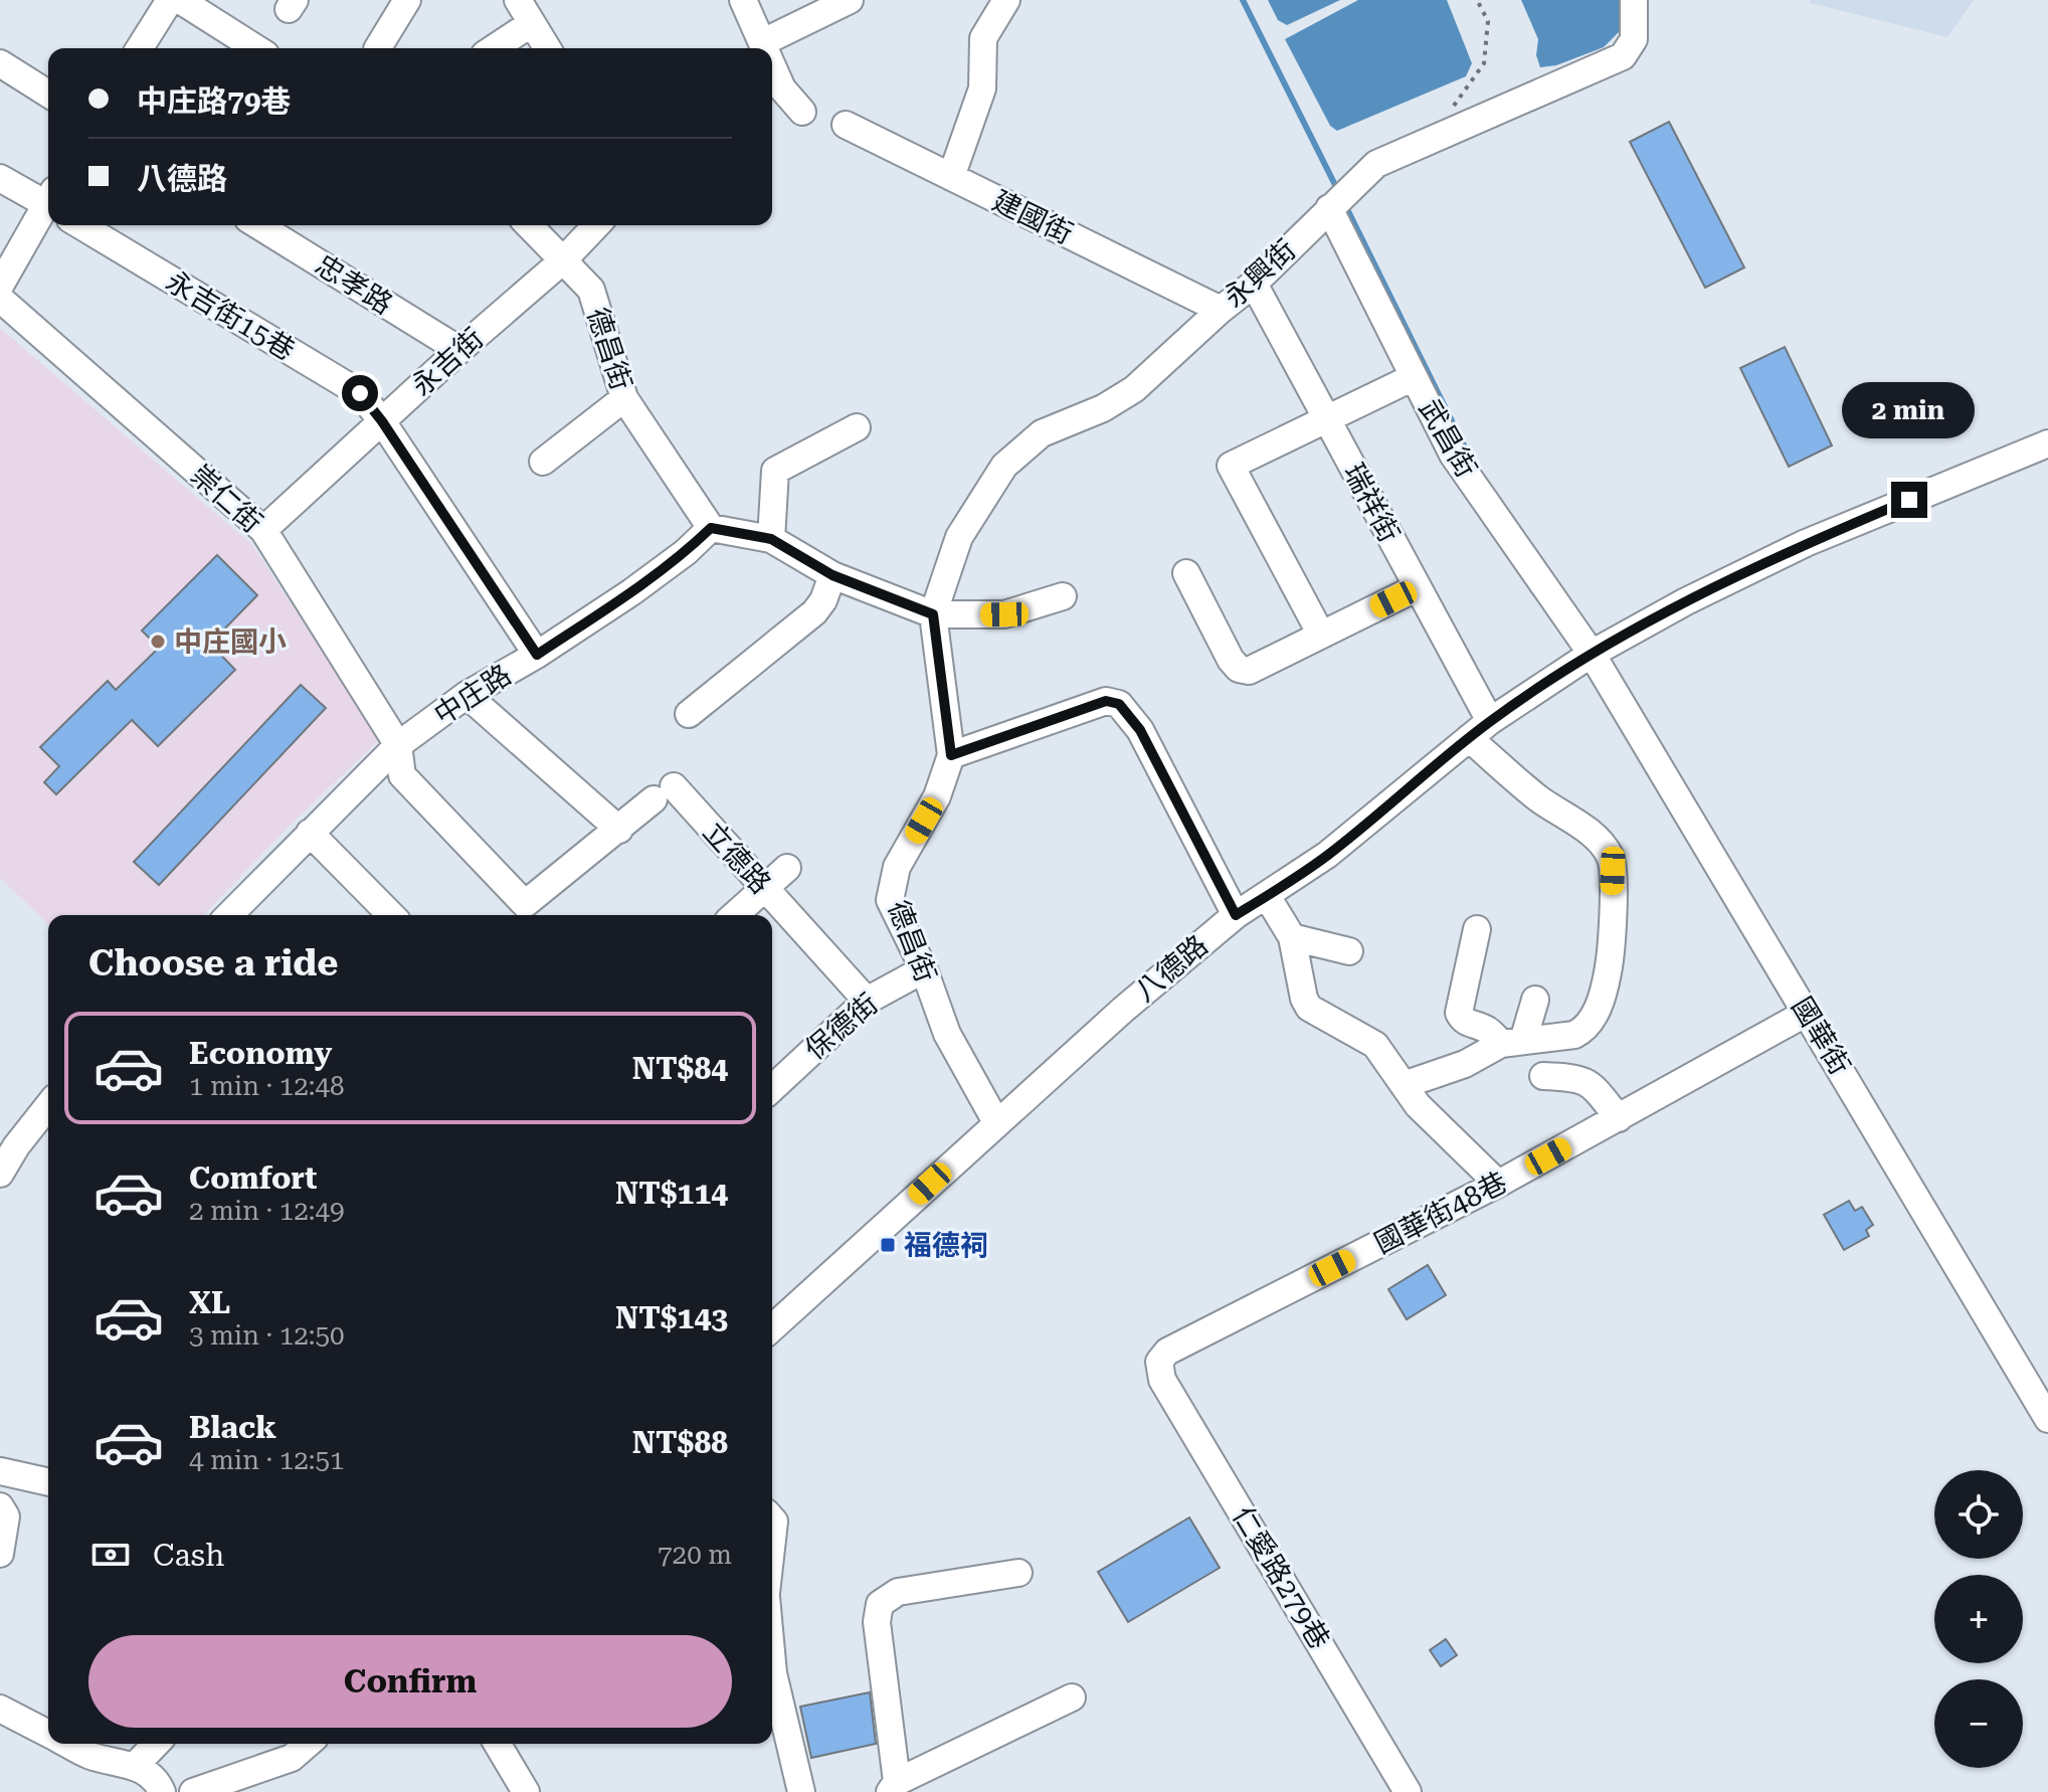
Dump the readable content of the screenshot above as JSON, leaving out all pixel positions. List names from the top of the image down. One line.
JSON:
{"streets":{"street":["建國街","永興街","忠孝路","永吉街15巷","德昌街","永吉街","武昌街","崇仁街","瑞祥街","中庄路","立德路","八德路","保德街","國華街","國華街48巷","仁愛路279巷"]},"crossings":[["建國街","永興街"],["永興街","德昌街"],["永興街","武昌街"],["永興街","瑞祥街"],["忠孝路","永吉街"],["永吉街15巷","永吉街"],["永吉街15巷","中庄路"],["德昌街","永吉街"],["德昌街","中庄路"],["德昌街","八德路"],["德昌街","保德街"],["永吉街","崇仁街"],["武昌街","八德路"],["武昌街","國華街"],["崇仁街","中庄路"],["崇仁街","立德路"],["瑞祥街","八德路"],["立德路","保德街"],["八德路","國華街"],["國華街","國華街48巷"],["國華街48巷","仁愛路279巷"]],"places":{"other":["中庄國小"],"transit":["福德祠"]},"page":{"banner":["中庄路79巷","八德路"],"bubble":"2 min","heading":"Choose a ride","list":[{"name":"Economy","note":"1 min · 12:48","value":"NT$84"},{"name":"Comfort","note":"2 min · 12:49","value":"NT$114"},{"name":"XL","note":"3 min · 12:50","value":"NT$143"},{"name":"Black","note":"4 min · 12:51","value":"NT$88"}],"map_buttons":["+","−"],"pay":["Cash","720 m"],"buttons":"Confirm"}}
